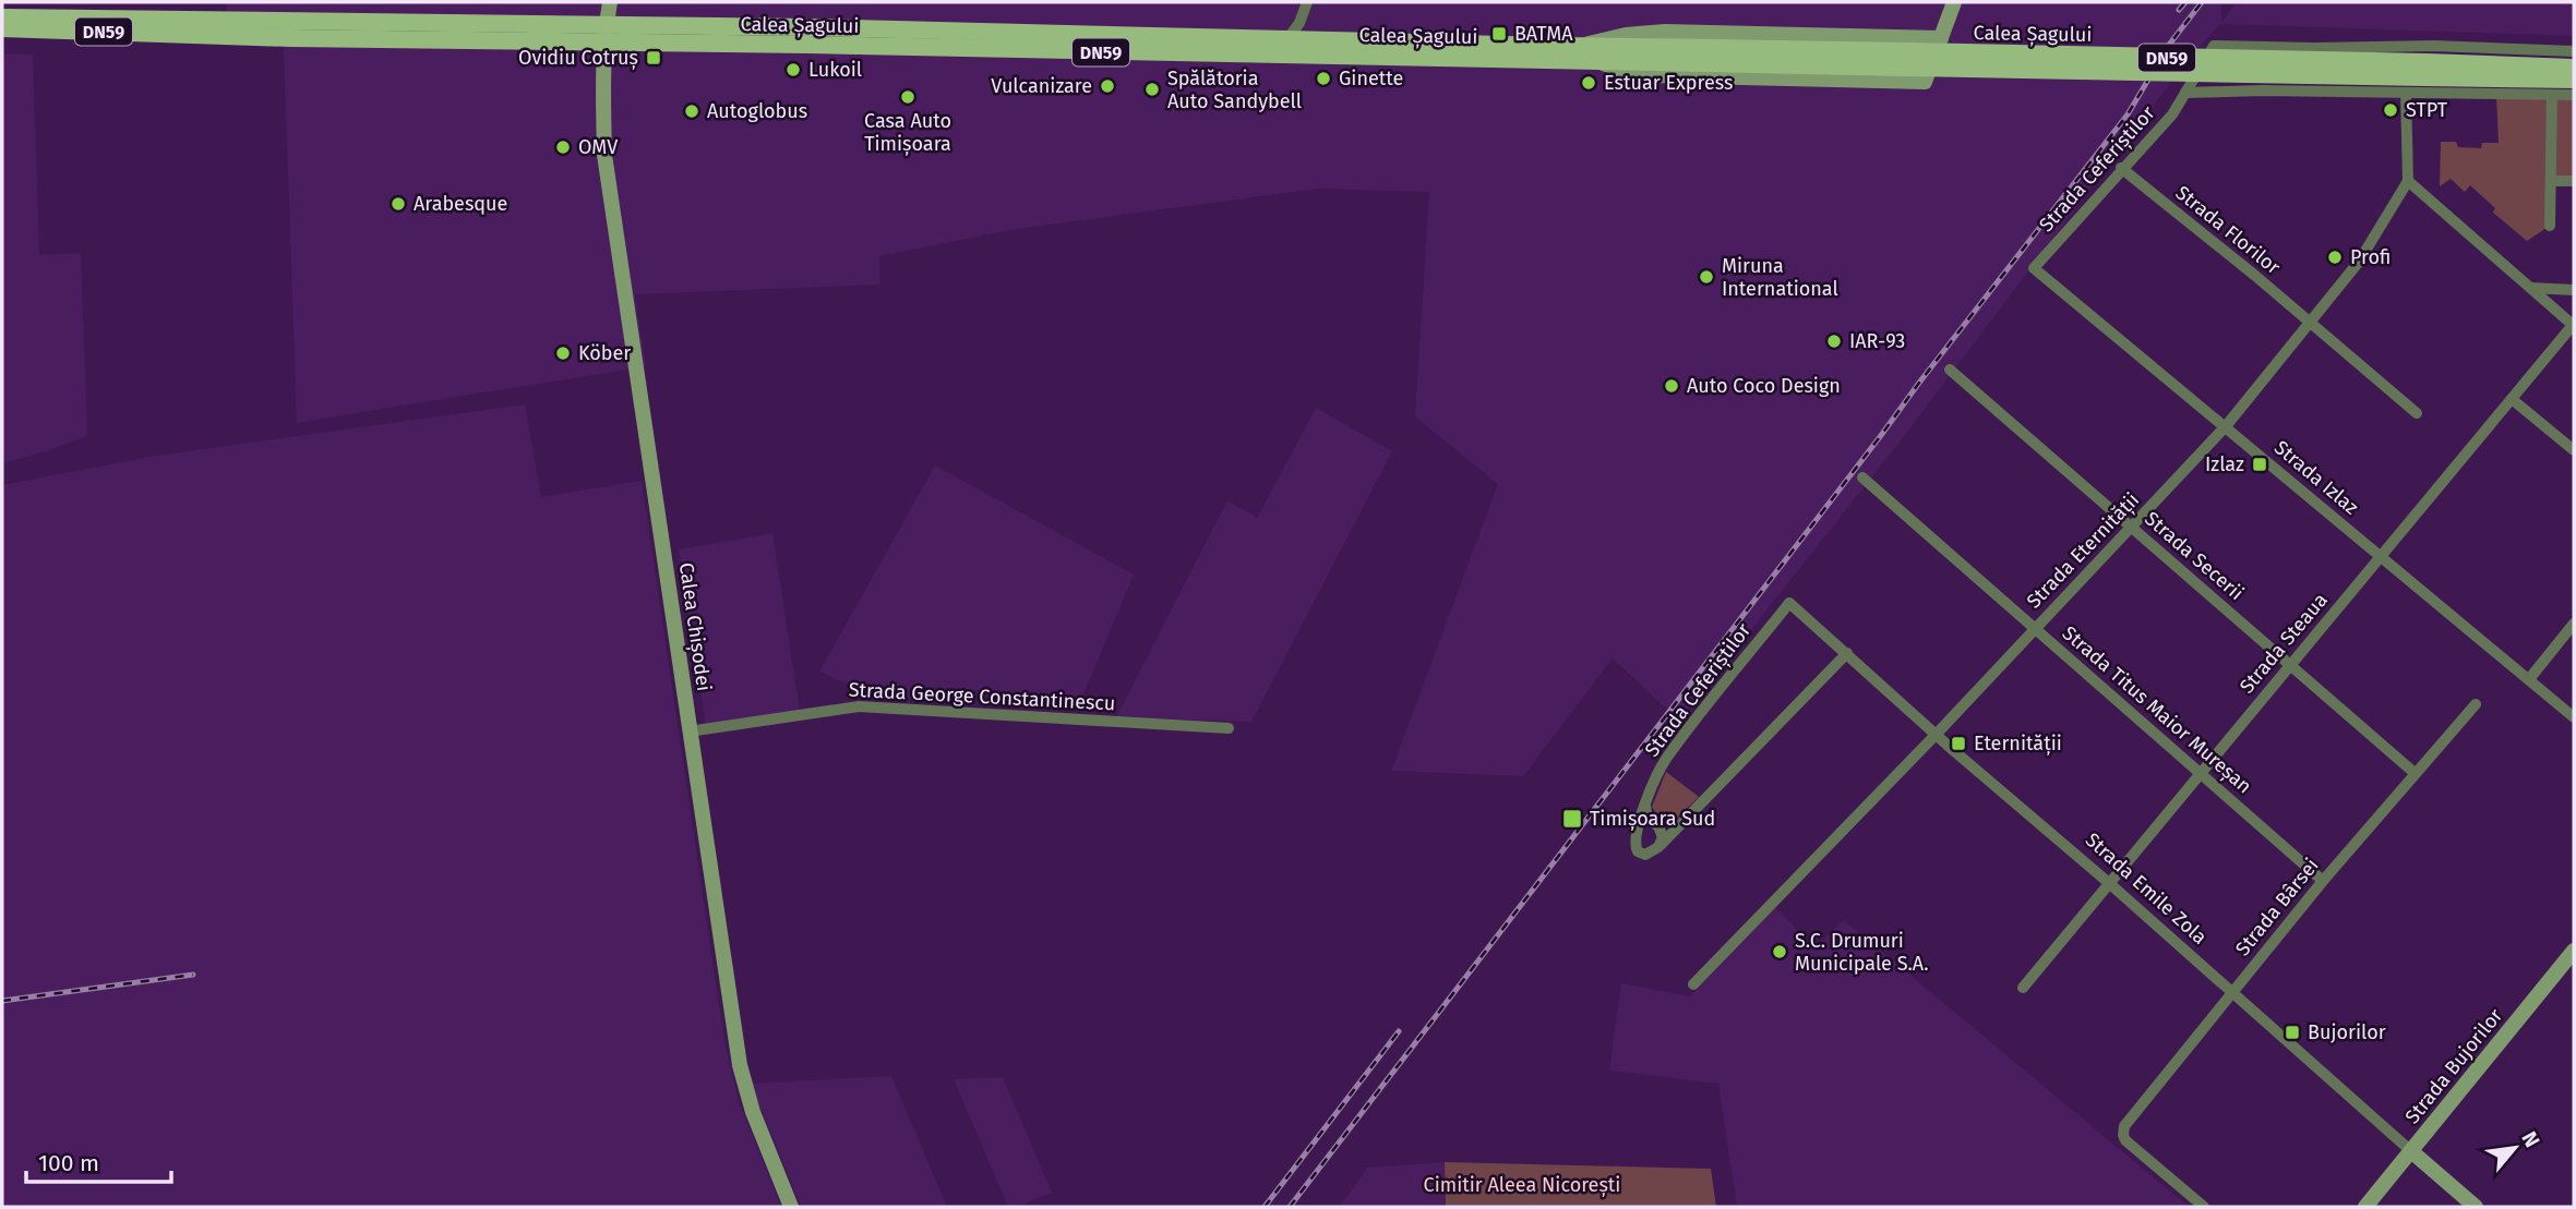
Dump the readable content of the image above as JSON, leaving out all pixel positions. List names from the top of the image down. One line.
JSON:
{"streets":{"main road":["Calea Șagului","DN59","Calea Chișodei","Strada Emile Zola","Strada Bujorilor"],"street":["Strada Ceferiștilor","Strada Florilor","Strada Izlaz","Strada Eternității","Strada Secerii","Strada Steaua","Strada George Constantinescu","Strada Titus Maior Mureșan","Strada Bârsei"]},"crossings":[["Calea Șagului","Calea Chișodei"],["Strada Ceferiștilor","Strada Florilor"],["Strada Ceferiștilor","Strada Izlaz"],["Strada Ceferiștilor","Strada Emile Zola"],["Strada Florilor","Strada Eternității"],["Strada Izlaz","Strada Eternității"],["Strada Izlaz","Strada Steaua"],["Strada Eternității","Strada Secerii"],["Strada Eternității","Strada Titus Maior Mureșan"],["Strada Eternității","Strada Emile Zola"],["Strada Secerii","Strada Steaua"],["Strada Secerii","Strada Bârsei"],["Calea Chișodei","Strada George Constantinescu"],["Strada Steaua","Strada Titus Maior Mureșan"],["Strada Steaua","Strada Emile Zola"],["Strada Titus Maior Mureșan","Strada Bârsei"],["Strada Emile Zola","Strada Bârsei"],["Strada Emile Zola","Strada Bujorilor"]],"parks":["Cimitir Aleea Nicorești"],"places":{"transit":["BATMA","Ovidiu Cotruș","Izlaz","Eternității","Timișoara Sud","Bujorilor"],"other":["Lukoil","Ginette","Estuar Express","Vulcanizare","Spălătoria Auto Sandybell","Casa Auto Timișoara","STPT","Autoglobus","OMV","Arabesque","Profi","Miruna International","IAR-93","Köber","Auto Coco Design","S.C. Drumuri Municipale S.A."]},"scale_bar":"100 m","north":"top right"}
